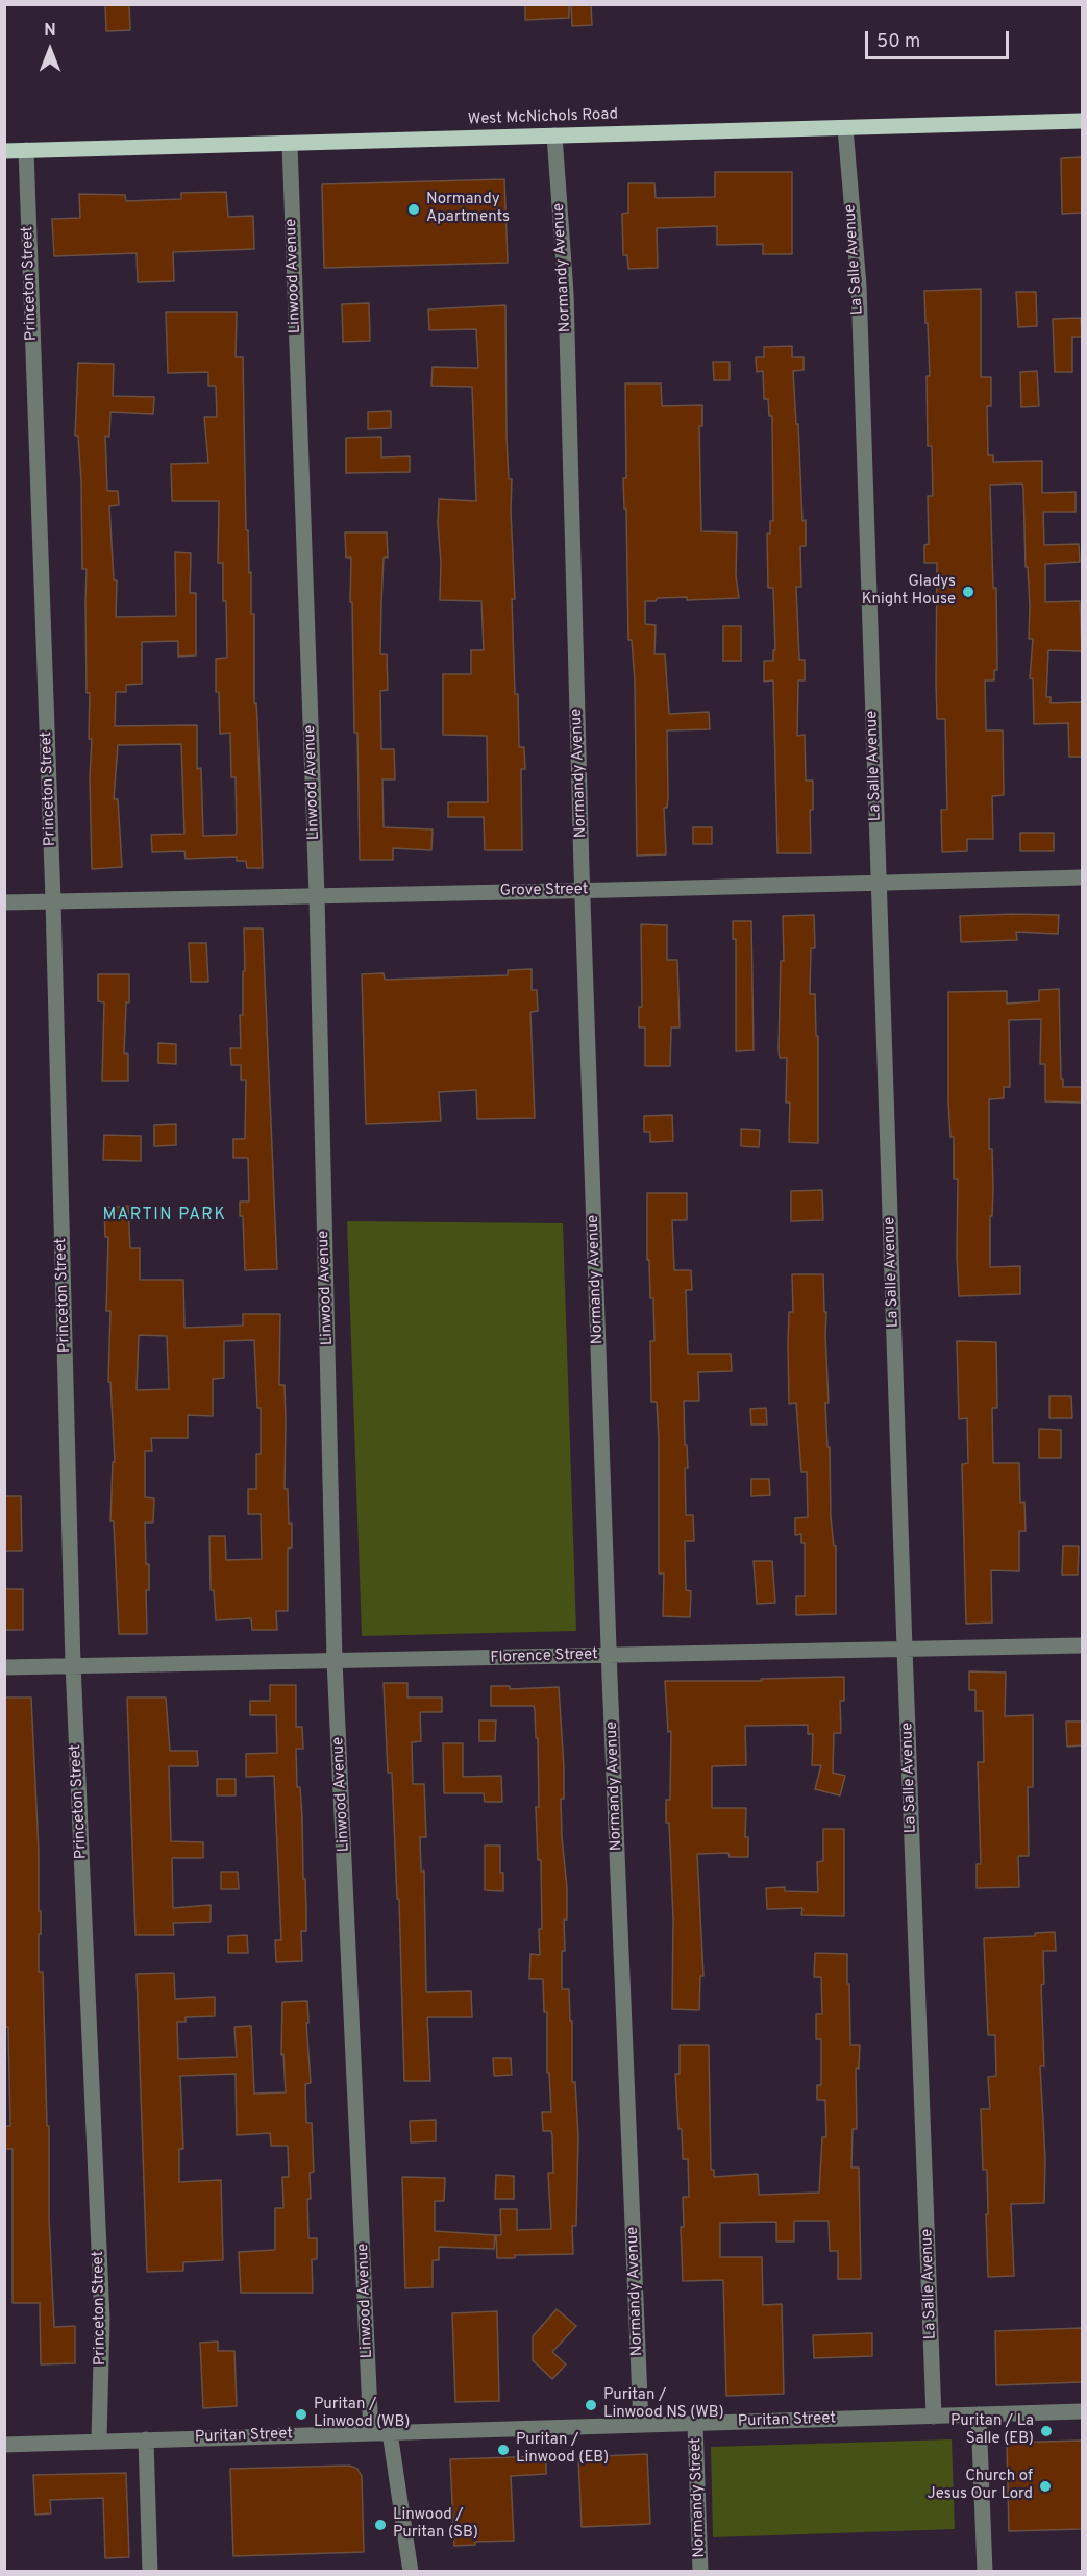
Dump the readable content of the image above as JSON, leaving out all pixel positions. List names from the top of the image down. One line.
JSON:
{"streets":{"main road":["West McNichols Road"],"street":["La Salle Avenue","Normandy Avenue","Linwood Avenue","Princeton Street","Grove Street","Florence Street","Puritan Street","Normandy Street"]},"crossings":[["West McNichols Road","La Salle Avenue"],["West McNichols Road","Normandy Avenue"],["West McNichols Road","Linwood Avenue"],["West McNichols Road","Princeton Street"],["La Salle Avenue","Grove Street"],["La Salle Avenue","Florence Street"],["La Salle Avenue","Puritan Street"],["Normandy Avenue","Grove Street"],["Normandy Avenue","Florence Street"],["Normandy Avenue","Puritan Street"],["Linwood Avenue","Grove Street"],["Linwood Avenue","Florence Street"],["Linwood Avenue","Puritan Street"],["Princeton Street","Grove Street"],["Princeton Street","Florence Street"],["Princeton Street","Puritan Street"],["Puritan Street","Normandy Street"]],"districts":["MARTIN PARK"],"places":["Normandy Apartments","Gladys Knight House","Puritan / Linwood NS (WB)","Puritan / Linwood (WB)","Puritan / La Salle (EB)","Puritan / Linwood (EB)","Church of Jesus Our Lord","Linwood / Puritan (SB)"],"scale_bar":"50 m","north":"top"}
